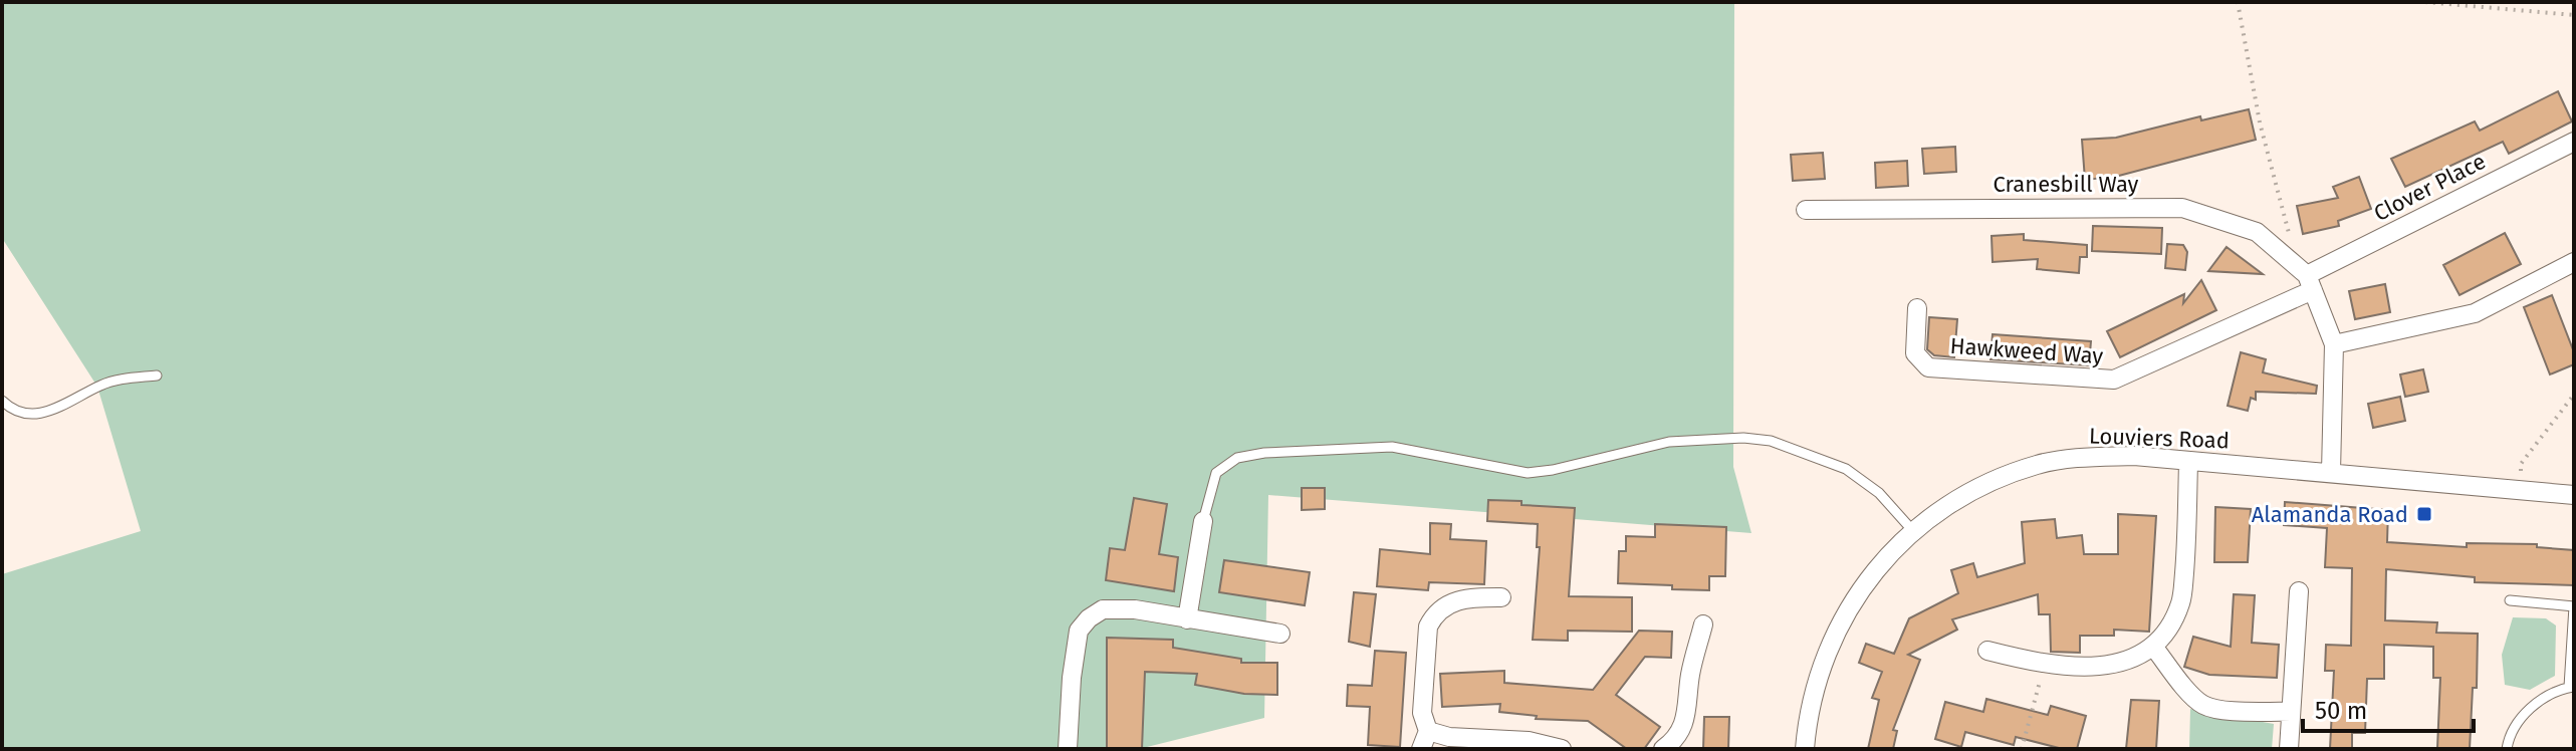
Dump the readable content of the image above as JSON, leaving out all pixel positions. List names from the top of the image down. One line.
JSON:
{"streets":{"street":["Cranesbill Way","Clover Place","Hawkweed Way","Louviers Road"]},"crossings":[["Cranesbill Way","Clover Place"],["Cranesbill Way","Hawkweed Way"],["Clover Place","Hawkweed Way"]],"places":{"transit":["Alamanda Road"]},"scale_bar":"50 m"}
